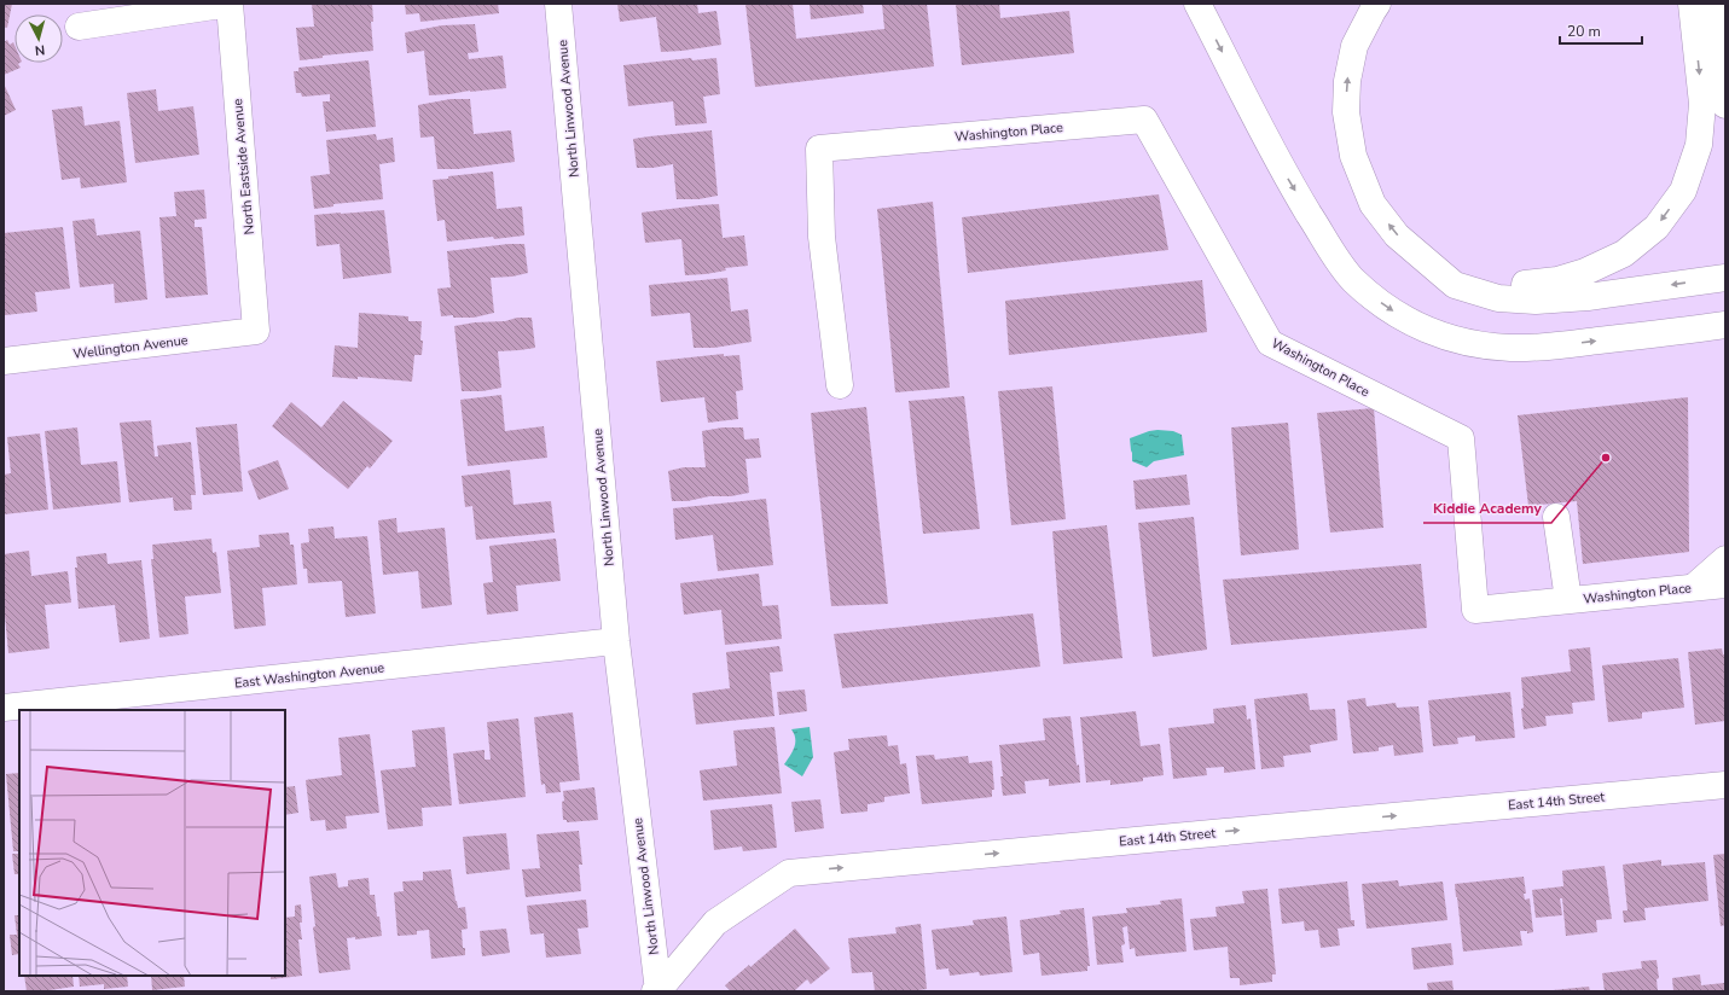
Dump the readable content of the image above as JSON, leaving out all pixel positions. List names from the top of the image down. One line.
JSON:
{"streets":{"main road":["North Linwood Avenue","Washington Place","North Eastside Avenue","Wellington Avenue","East Washington Avenue","East 14th Street"]},"crossings":[["North Linwood Avenue","East Washington Avenue"],["North Linwood Avenue","East 14th Street"],["North Eastside Avenue","Wellington Avenue"]],"one_way":["East 14th Street"],"places":["Kiddie Academy"],"scale_bar":"20 m","north":"bottom"}
